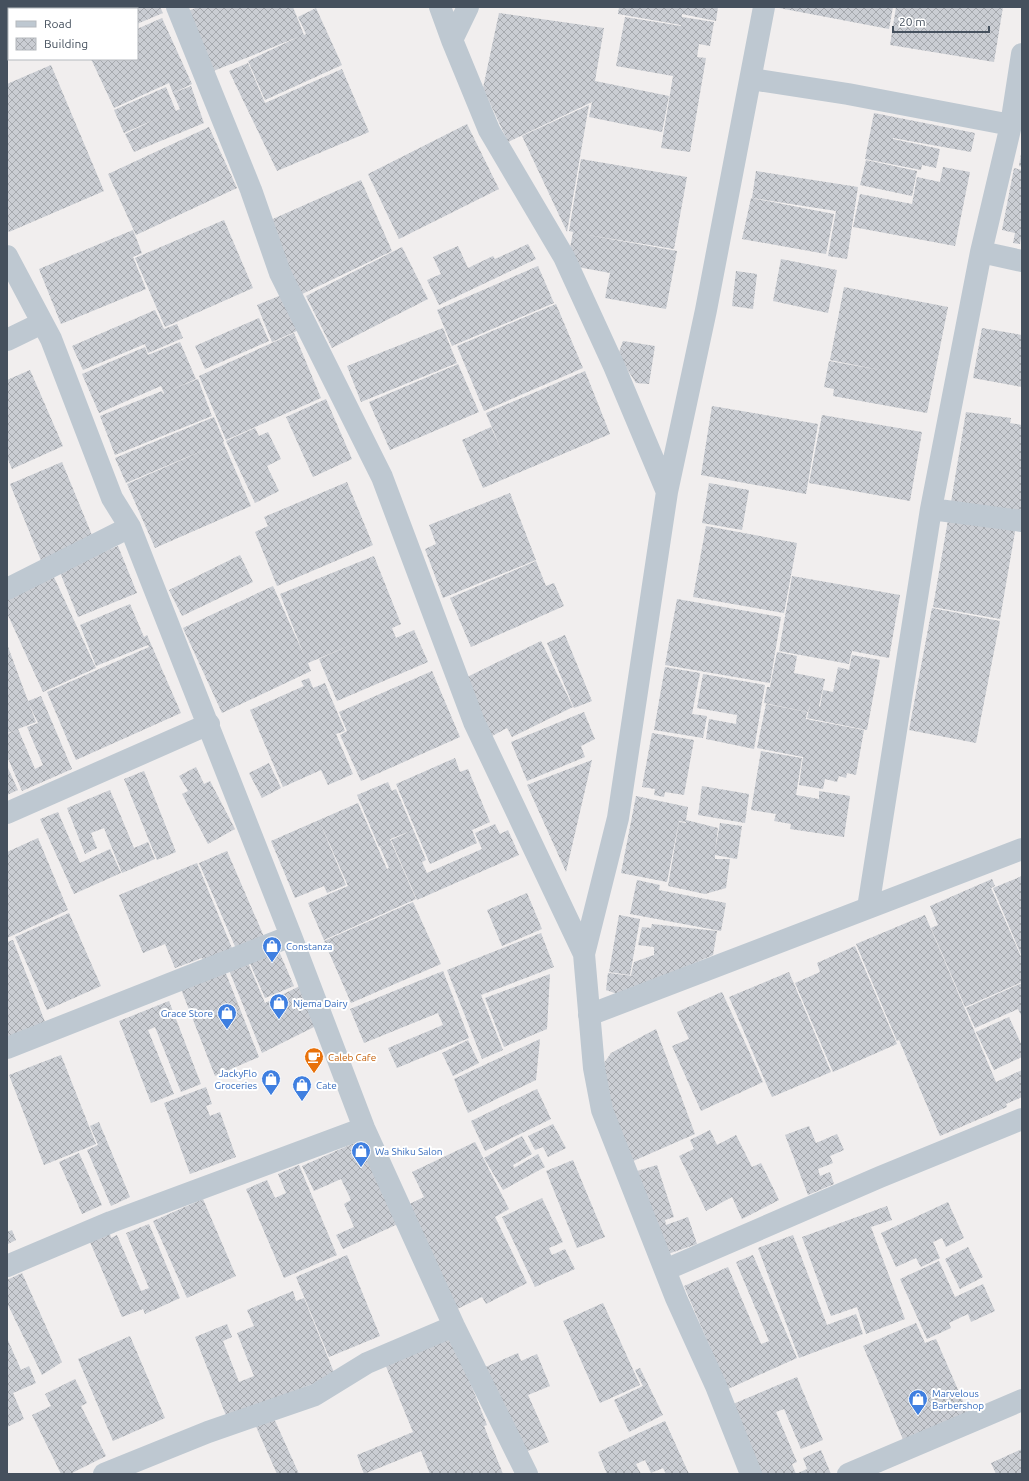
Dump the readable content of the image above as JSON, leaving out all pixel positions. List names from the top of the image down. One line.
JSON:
{"places":{"shop":["Constanza","Njema Dairy","Grace Store","JackyFlo Groceries","Cate","Wa Shiku Salon","Marvelous Barbershop"],"cafe":["Caleb Cafe"]},"legend":["Road","Building"],"scale_bar":"20 m"}
